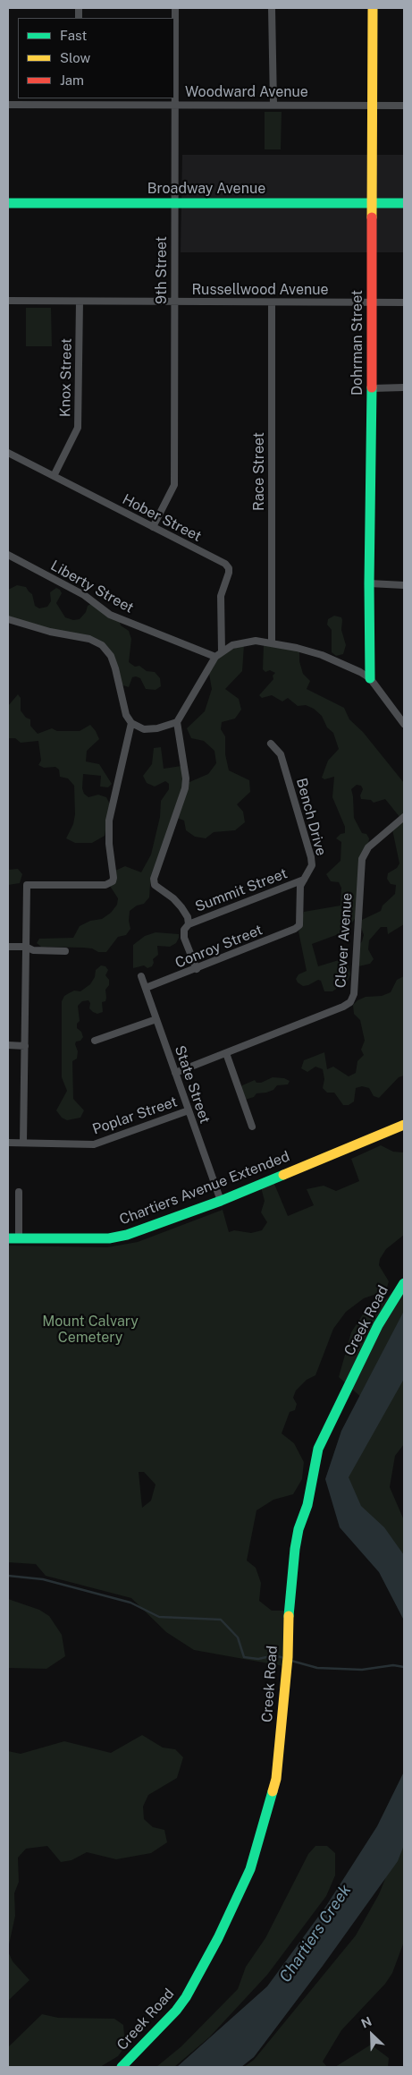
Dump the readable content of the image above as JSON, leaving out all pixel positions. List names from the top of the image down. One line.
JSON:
{"streets":{"street":["Woodward Avenue","Broadway Avenue","9th Street","Russellwood Avenue","Dohrman Street","Knox Street","Race Street","Hober Street","Liberty Street","Bench Drive","Summit Street","Clever Avenue","Conroy Street","State Street","Poplar Street","Chartiers Avenue Extended","Creek Road"]},"crossings":[["Woodward Avenue","9th Street"],["Woodward Avenue","Dohrman Street"],["Broadway Avenue","9th Street"],["Broadway Avenue","Dohrman Street"],["9th Street","Russellwood Avenue"],["9th Street","Hober Street"],["Russellwood Avenue","Dohrman Street"],["Russellwood Avenue","Knox Street"],["Russellwood Avenue","Race Street"],["Knox Street","Hober Street"],["Bench Drive","Summit Street"],["Bench Drive","Conroy Street"],["Clever Avenue","State Street"],["Conroy Street","State Street"],["State Street","Poplar Street"],["State Street","Chartiers Avenue Extended"]],"water":["Chartiers Creek"],"parks":["Mount Calvary Cemetery"],"legend":["Fast","Slow","Jam"],"north":"top left"}
